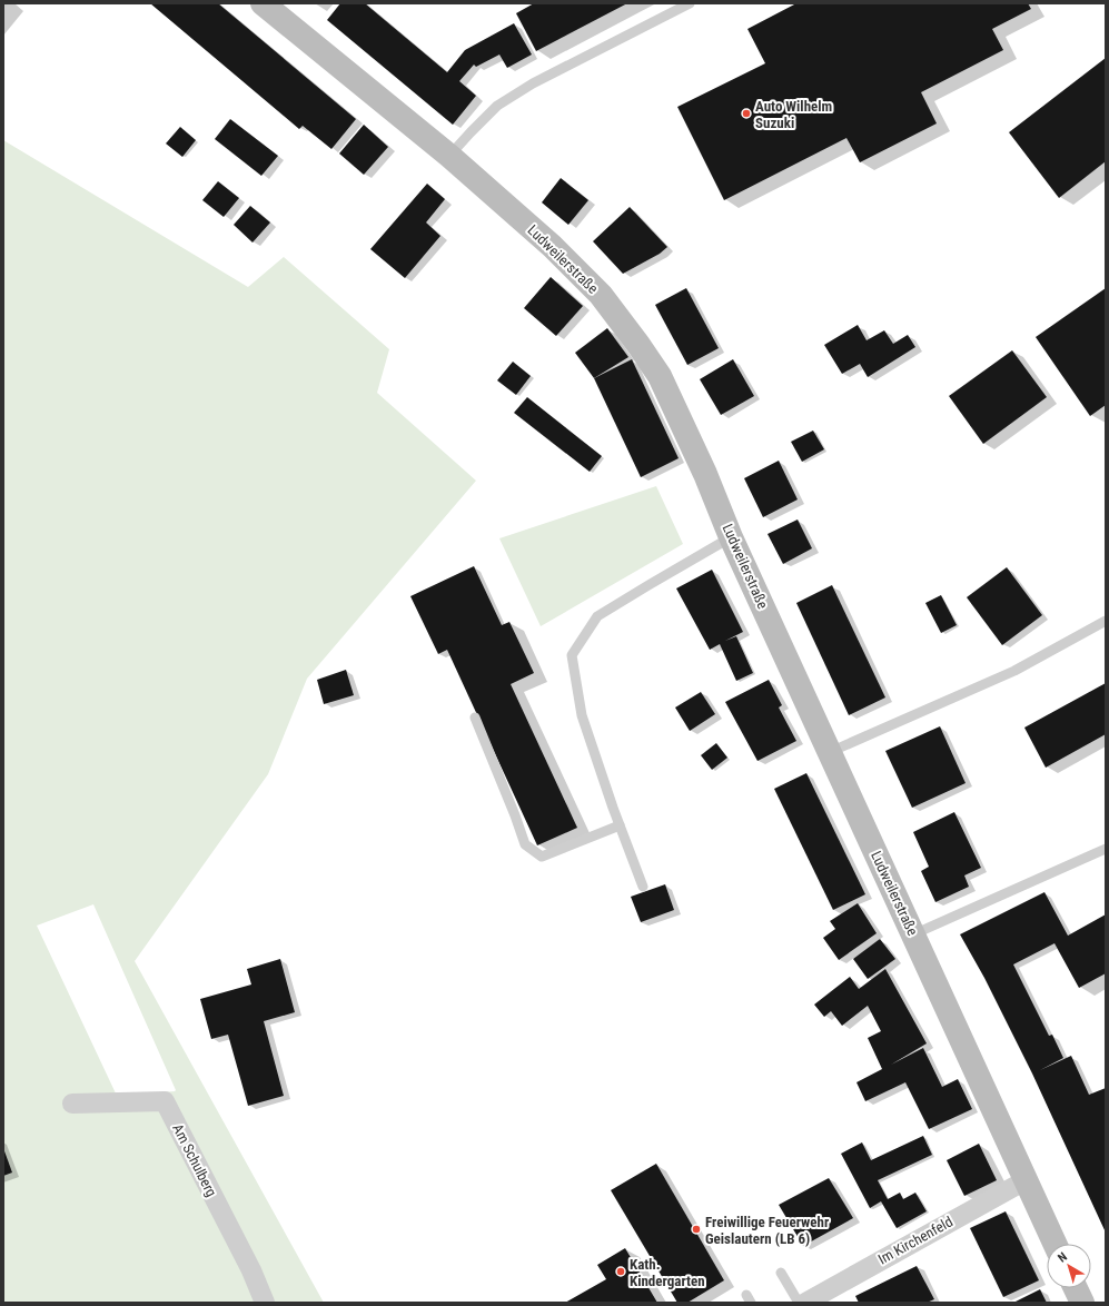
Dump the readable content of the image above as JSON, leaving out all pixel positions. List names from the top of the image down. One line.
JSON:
{"streets":{"main road":["Ludweilerstraße"],"street":["Am Schulberg","Im Kirchenfeld"]},"crossings":[["Ludweilerstraße","Im Kirchenfeld"]],"places":["Auto Wilhelm Suzuki","Freiwillige Feuerwehr Geislautern (LB 6)","Kath. Kindergarten"],"north":"top left"}
